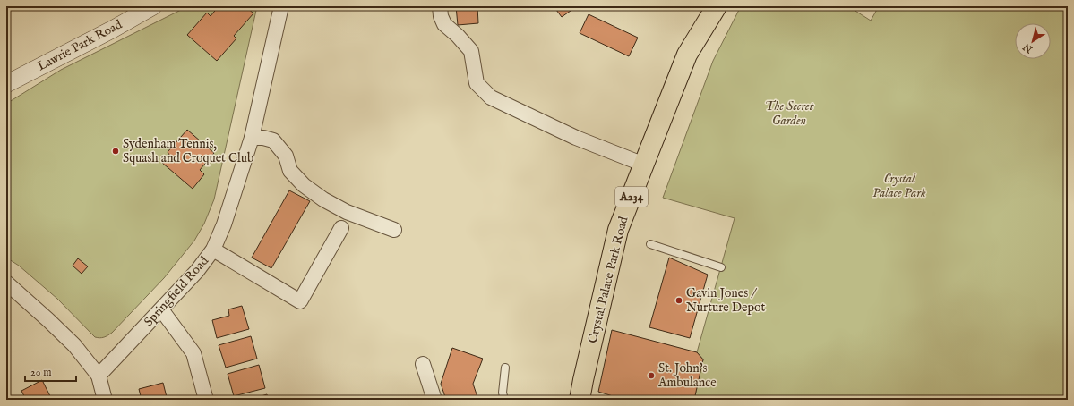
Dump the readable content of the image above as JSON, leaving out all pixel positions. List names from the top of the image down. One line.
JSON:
{"streets":{"main road":["A234","Crystal Palace Park Road"],"street":["Lawrie Park Road","Springfield Road"]},"parks":["The Secret Garden","Crystal Palace Park"],"places":["Sydenham Tennis, Squash and Croquet Club","Gavin Jones / Nurture Depot","St. John's Ambulance"],"scale_bar":"20 m","north":"bottom left"}
